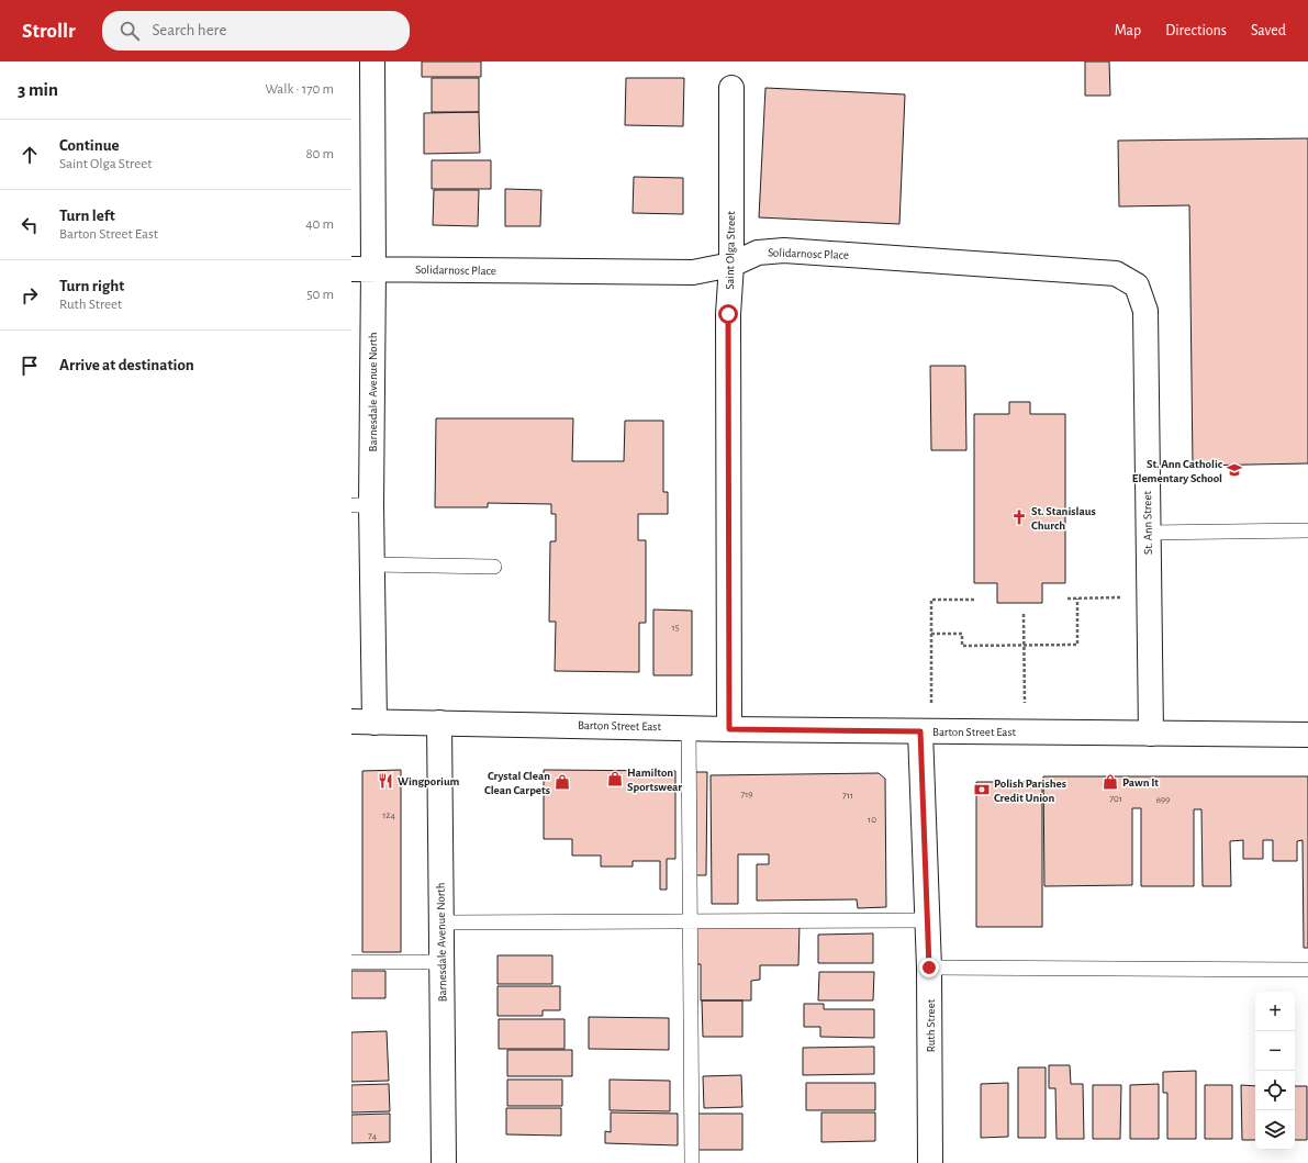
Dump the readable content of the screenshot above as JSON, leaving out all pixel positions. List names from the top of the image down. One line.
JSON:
{"streets":{"street":["Saint Olga Street","Solidarnosc Place","Barnesdale Avenue North","St. Ann Street","Barton Street East","Ruth Street"]},"crossings":[["Saint Olga Street","Solidarnosc Place"],["Saint Olga Street","Barton Street East"],["Solidarnosc Place","Barnesdale Avenue North"],["Solidarnosc Place","St. Ann Street"],["Barnesdale Avenue North","Barton Street East"],["St. Ann Street","Barton Street East"],["Barton Street East","Ruth Street"]],"places":{"school or university":["St. Ann Catholic Elementary School"],"church":["St. Stanislaus Church"],"shop":["Hamilton Sportswear","Crystal Clean Clean Carpets","Pawn It"],"restaurant":["Wingporium"],"bank":["Polish Parishes Credit Union"]},"house_numbers":["15","719","711","701","699","124","10","74"],"page":{"header":"Strollr","search":"Search here","nav":["Map","Directions","Saved"],"heading":["3 min","Walk · 170 m"],"list":[["Continue","Saint Olga Street","80 m"],["Turn left","Barton Street East","40 m"],["Turn right","Ruth Street","50 m"],"Arrive at destination"],"map_buttons":["+","−"]}}
